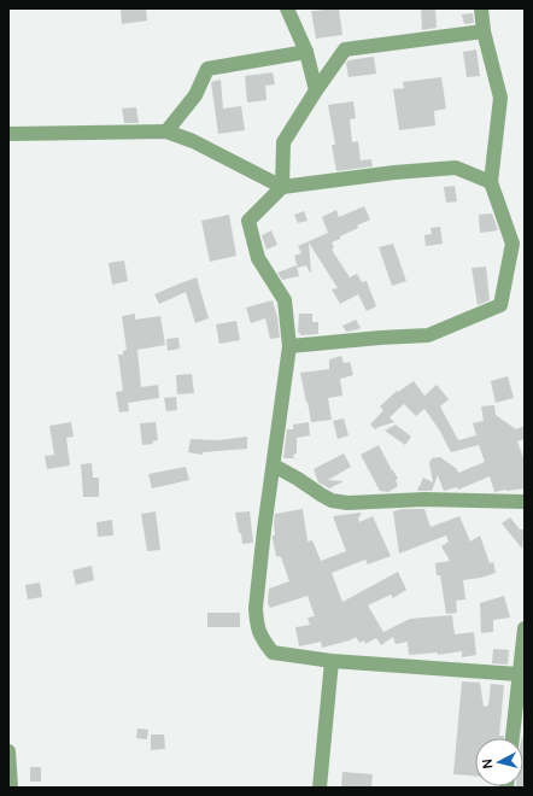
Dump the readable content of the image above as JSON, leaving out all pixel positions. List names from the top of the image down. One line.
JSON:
{"north":"left"}
